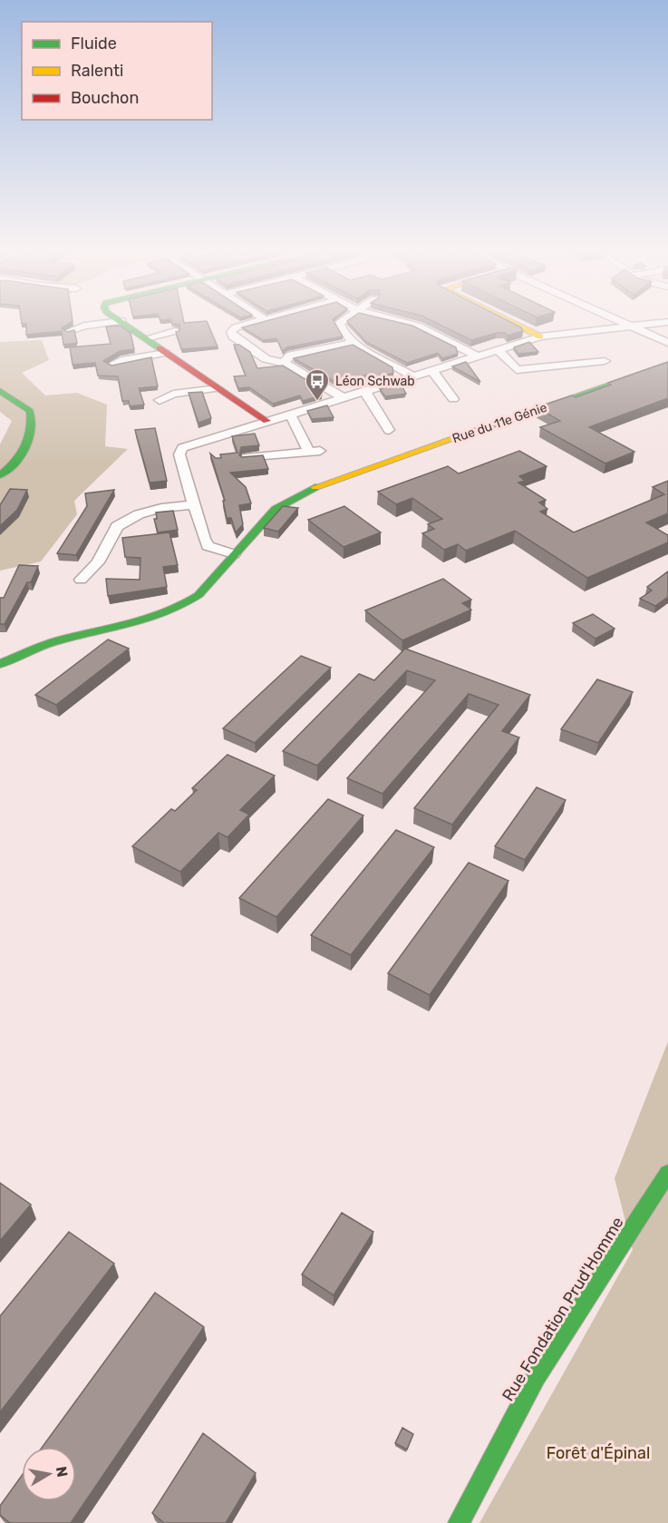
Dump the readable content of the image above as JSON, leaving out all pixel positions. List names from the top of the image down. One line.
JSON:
{"streets":{"street":["Rue du 11e Génie","Rue Fondation Prud'Homme"]},"parks":["Forêt d'Épinal"],"places":{"bus stop":["Léon Schwab"]},"legend":["Fluide","Ralenti","Bouchon"],"north":"right"}
